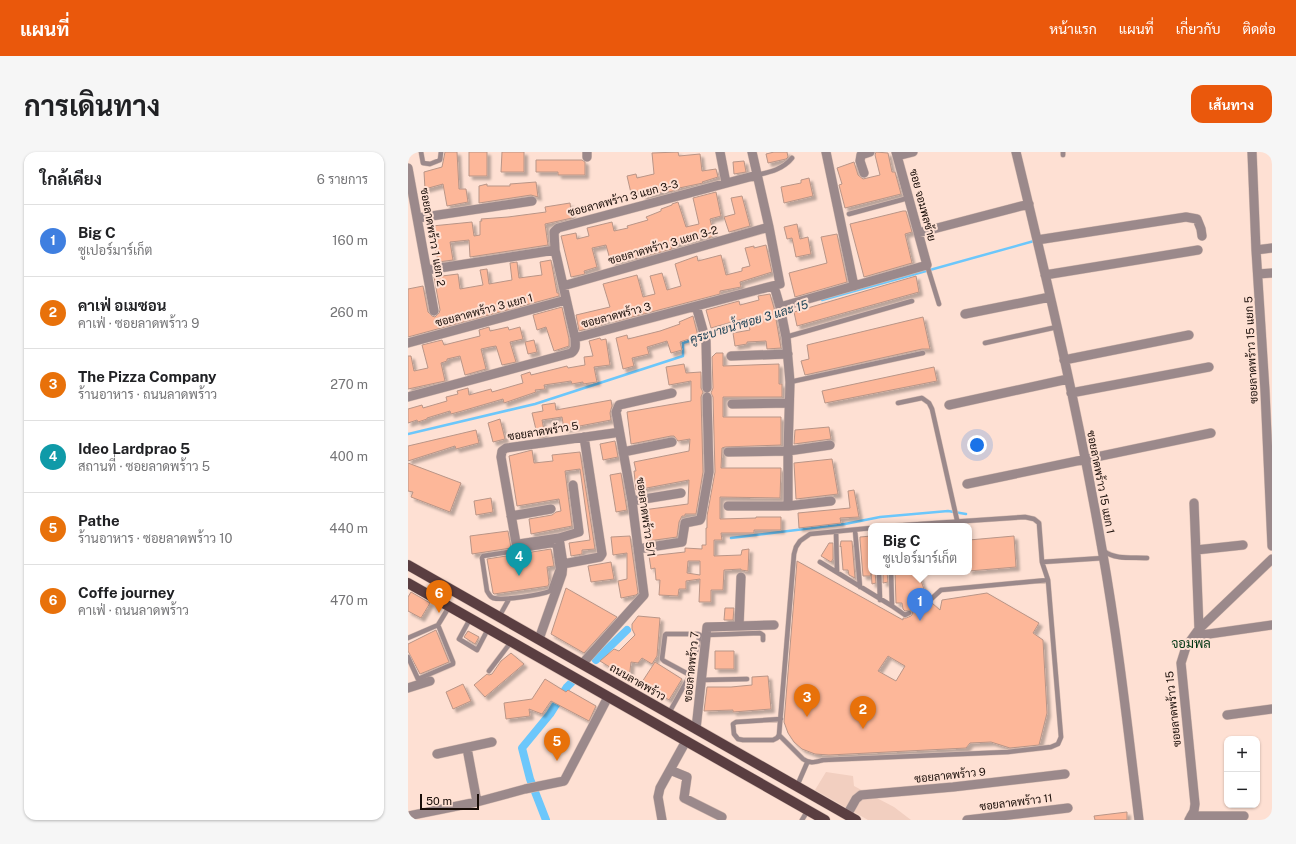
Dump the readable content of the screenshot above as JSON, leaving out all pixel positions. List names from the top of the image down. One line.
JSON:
{"streets":{"main road":["ถนนลาดพร้าว"],"street":["ซอยลาดพร้าว 3 แยก 3-3","ซอย จอมพลซ้าย","ซอยลาดพร้าว 1 แยก 2","ซอยลาดพร้าว 3 แยก 3-2","ซอยลาดพร้าว 3 แยก 1","ซอยลาดพร้าว 3","ซอยลาดพร้าว 15 แยก 5","ซอยลาดพร้าว 5","ซอยลาดพร้าว 15 แยก 1","ซอยลาดพร้าว 5/1","ซอยลาดพร้าว 7","ซอยลาดพร้าว 15","ซอยลาดพร้าว 9","ซอยลาดพร้าว 11"]},"crossings":[["ซอยลาดพร้าว 3 แยก 3-3","ซอยลาดพร้าว 3 แยก 3-2"],["ซอยลาดพร้าว 3 แยก 3-3","ซอยลาดพร้าว 3 แยก 1"],["ซอยลาดพร้าว 3 แยก 3-3","ซอยลาดพร้าว 3"],["ซอยลาดพร้าว 5/1","ถนนลาดพร้าว"],["ซอยลาดพร้าว 7","ถนนลาดพร้าว"],["ถนนลาดพร้าว","ซอยลาดพร้าว 9"]],"districts":["จอมพล"],"water":["คูระบายน้ำซอย 3 และ 15"],"scale_bar":"50 m","page":{"header":"แผนที่","nav":["หน้าแรก","แผนที่","เกี่ยวกับ","ติดต่อ"],"buttons":"เส้นทาง","title":"การเดินทาง","heading":["ใกล้เคียง","6 รายการ"],"list":[{"mark":"1","name":"Big C","note":"ซูเปอร์มาร์เก็ต","value":"160 m"},{"mark":"2","name":"คาเฟ่ อเมซอน","note":"คาเฟ่ · ซอยลาดพร้าว 9","value":"260 m"},{"mark":"3","name":"The Pizza Company","note":"ร้านอาหาร · ถนนลาดพร้าว","value":"270 m"},{"mark":"4","name":"Ideo Lardprao 5","note":"สถานที่ · ซอยลาดพร้าว 5","value":"400 m"},{"mark":"5","name":"Pathe","note":"ร้านอาหาร · ซอยลาดพร้าว 10","value":"440 m"},{"mark":"6","name":"Coffe journey","note":"คาเฟ่ · ถนนลาดพร้าว","value":"470 m"}],"popup":["Big C","ซูเปอร์มาร์เก็ต"],"pins":["4","6","1","3","2","5"],"map_buttons":["+","−"],"scale":"50 m"}}
